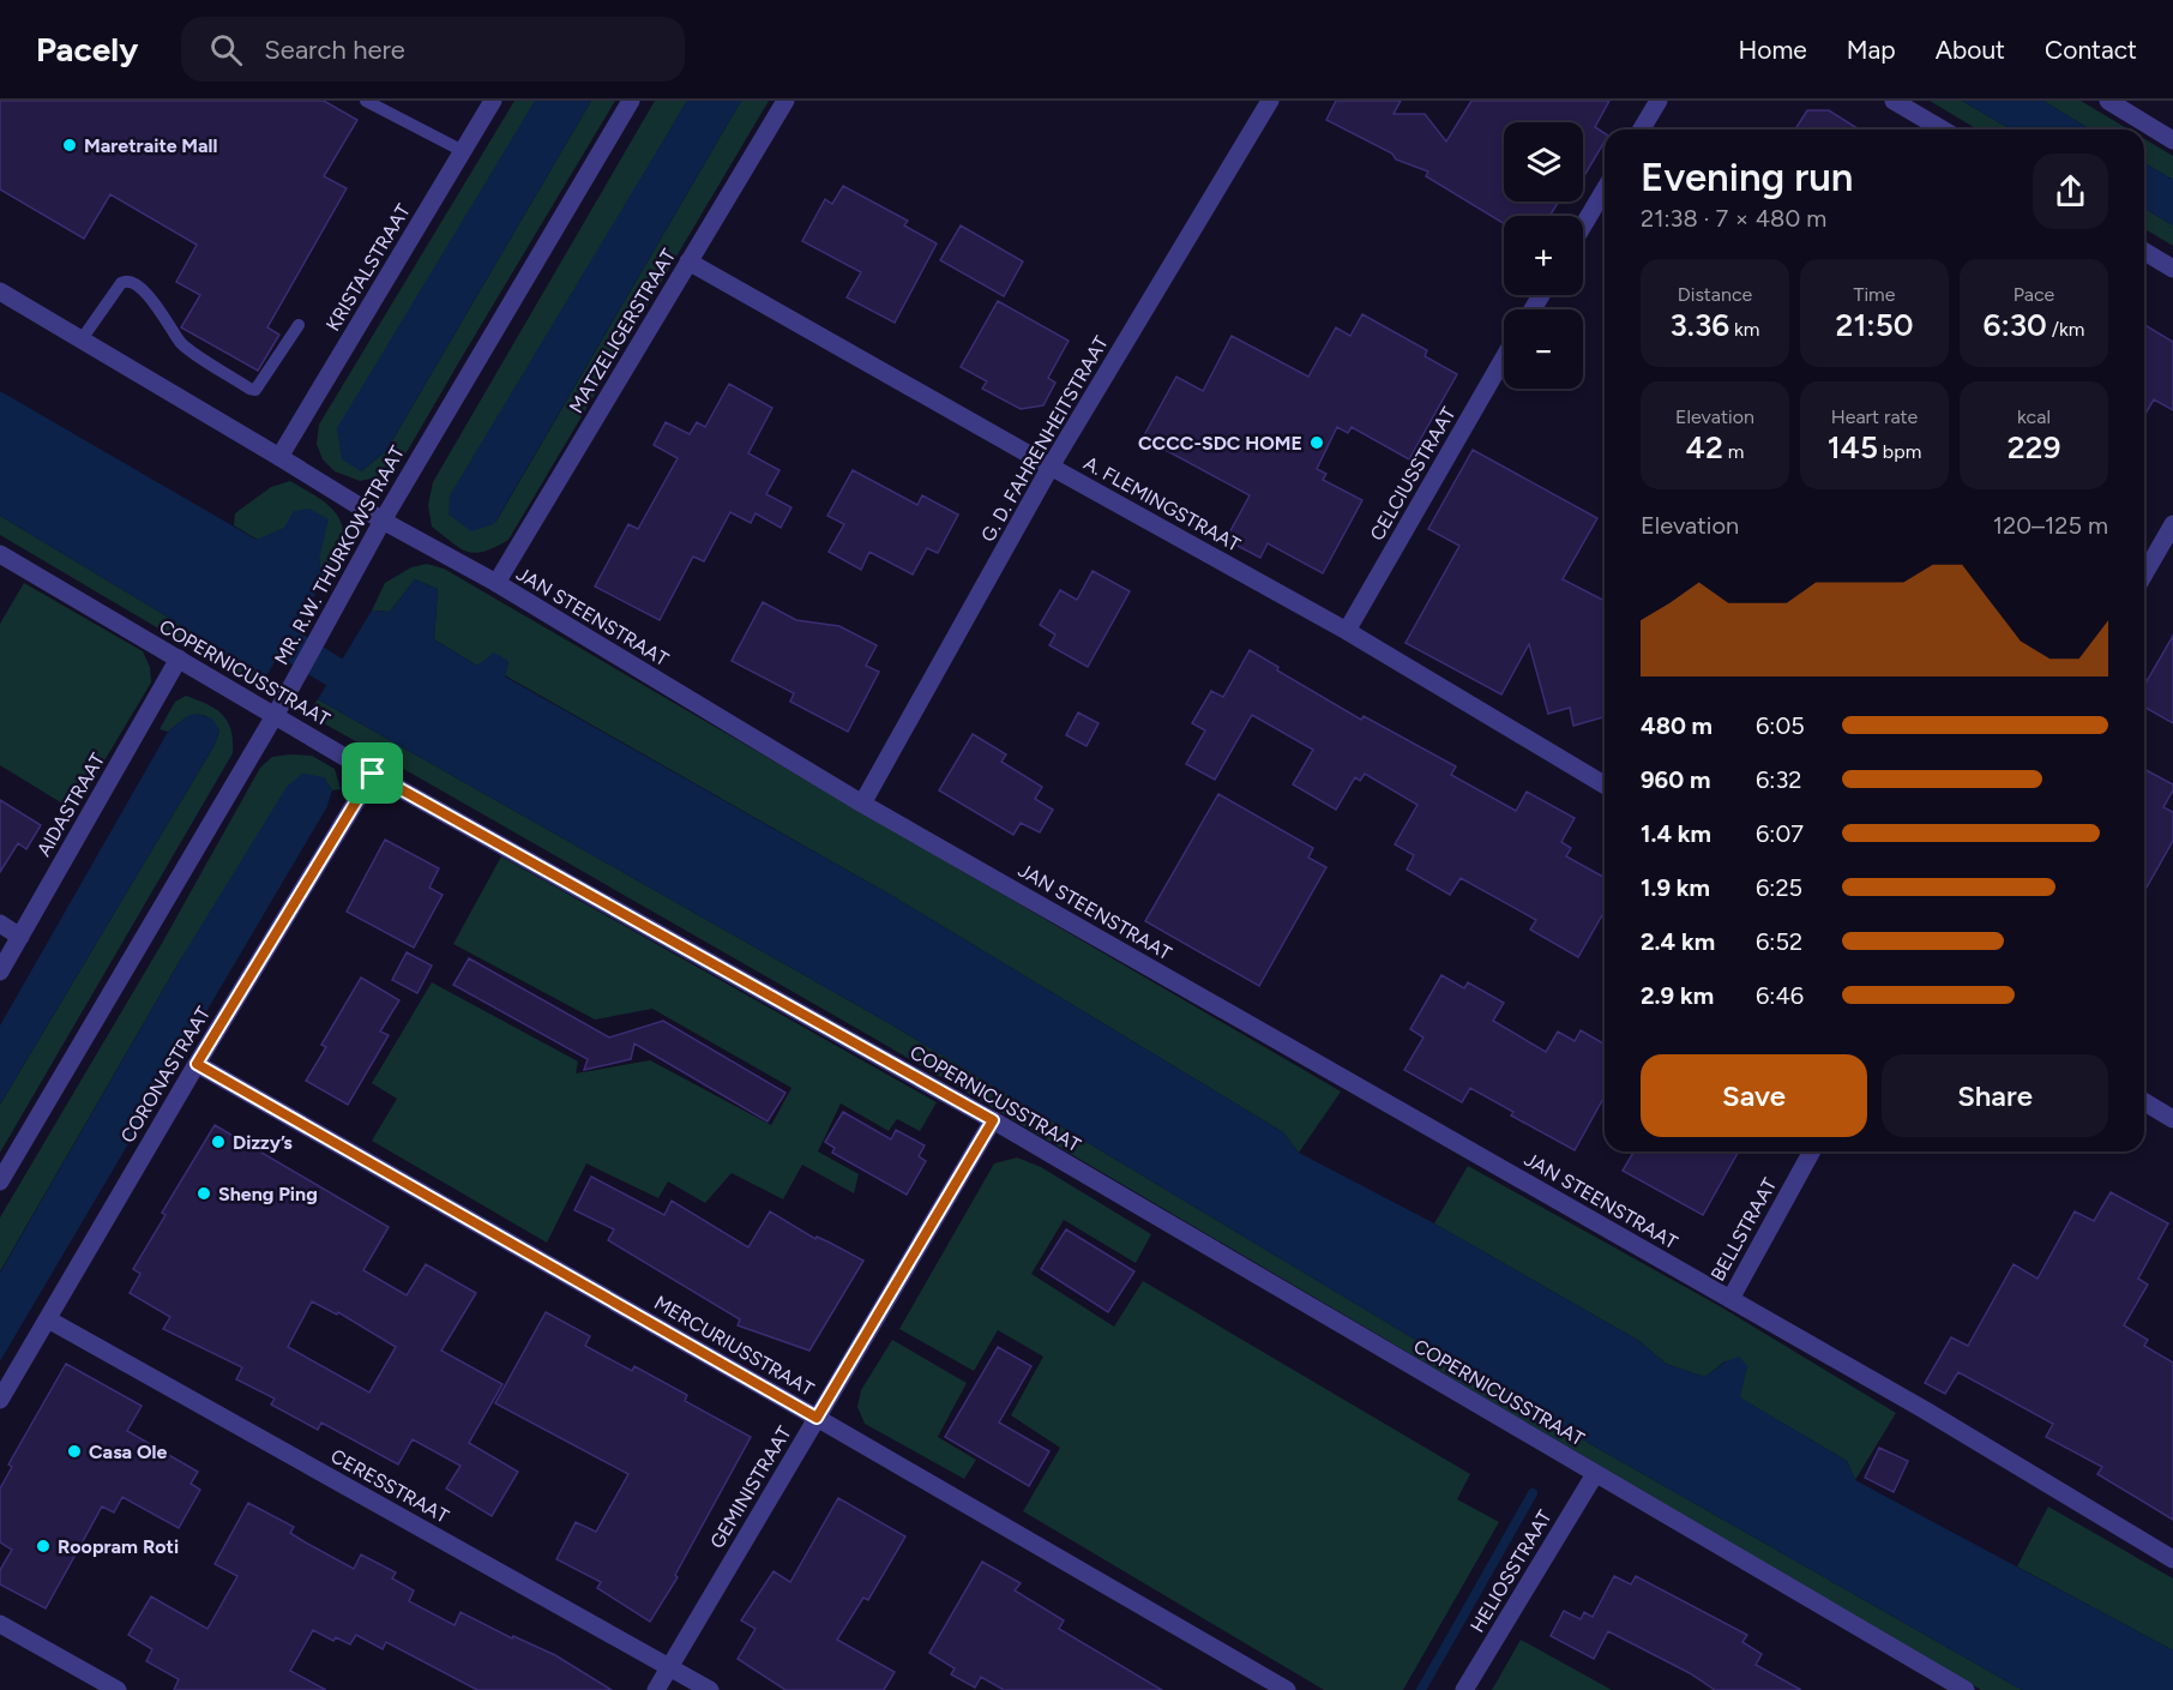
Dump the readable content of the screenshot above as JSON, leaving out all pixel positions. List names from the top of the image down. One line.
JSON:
{"streets":{"street":["KRISTALSTRAAT","MATZELIGERSTRAAT","G. D. FAHRENHEITSTRAAT","CELCIUSSTRAAT","A. FLEMINGSTRAAT","MR. R.W. THURKOWSTRAAT","JAN STEENSTRAAT","COPERNICUSSTRAAT","AIDASTRAAT","CORONASTRAAT","BELLSTRAAT","MERCURIUSSTRAAT","CERESSTRAAT","GEMINISTRAAT","HELIOSSTRAAT"]},"crossings":[["KRISTALSTRAAT","JAN STEENSTRAAT"],["MATZELIGERSTRAAT","A. FLEMINGSTRAAT"],["MATZELIGERSTRAAT","JAN STEENSTRAAT"],["G. D. FAHRENHEITSTRAAT","A. FLEMINGSTRAAT"],["G. D. FAHRENHEITSTRAAT","JAN STEENSTRAAT"],["CELCIUSSTRAAT","A. FLEMINGSTRAAT"],["MR. R.W. THURKOWSTRAAT","JAN STEENSTRAAT"],["MR. R.W. THURKOWSTRAAT","COPERNICUSSTRAAT"],["JAN STEENSTRAAT","BELLSTRAAT"],["COPERNICUSSTRAAT","AIDASTRAAT"],["COPERNICUSSTRAAT","CORONASTRAAT"],["COPERNICUSSTRAAT","GEMINISTRAAT"],["COPERNICUSSTRAAT","HELIOSSTRAAT"],["CORONASTRAAT","MERCURIUSSTRAAT"],["CORONASTRAAT","CERESSTRAAT"],["MERCURIUSSTRAAT","GEMINISTRAAT"],["CERESSTRAAT","GEMINISTRAAT"]],"places":["Maretraite Mall","CCCC-SDC HOME","Dizzy’s","Sheng Ping","Casa Ole","Roopram Roti"],"page":{"header":"Pacely","search":"Search here","nav":["Home","Map","About","Contact"],"map_buttons":["+","−"],"heading":["Evening run","21:38 · 7 × 480 m"],"stats":[["Distance","3.36 km"],["Time","21:50"],["Pace","6:30 /km"],["Elevation","42 m"],["Heart rate","145 bpm"],["kcal","229"]],"chart":["Elevation","120–125 m"],"list":[{"name":"480 m","note":"6:05"},{"name":"960 m","note":"6:32"},{"name":"1.4 km","note":"6:07"},{"name":"1.9 km","note":"6:25"},{"name":"2.4 km","note":"6:52"},{"name":"2.9 km","note":"6:46"}],"buttons":["Save","Share"]}}
